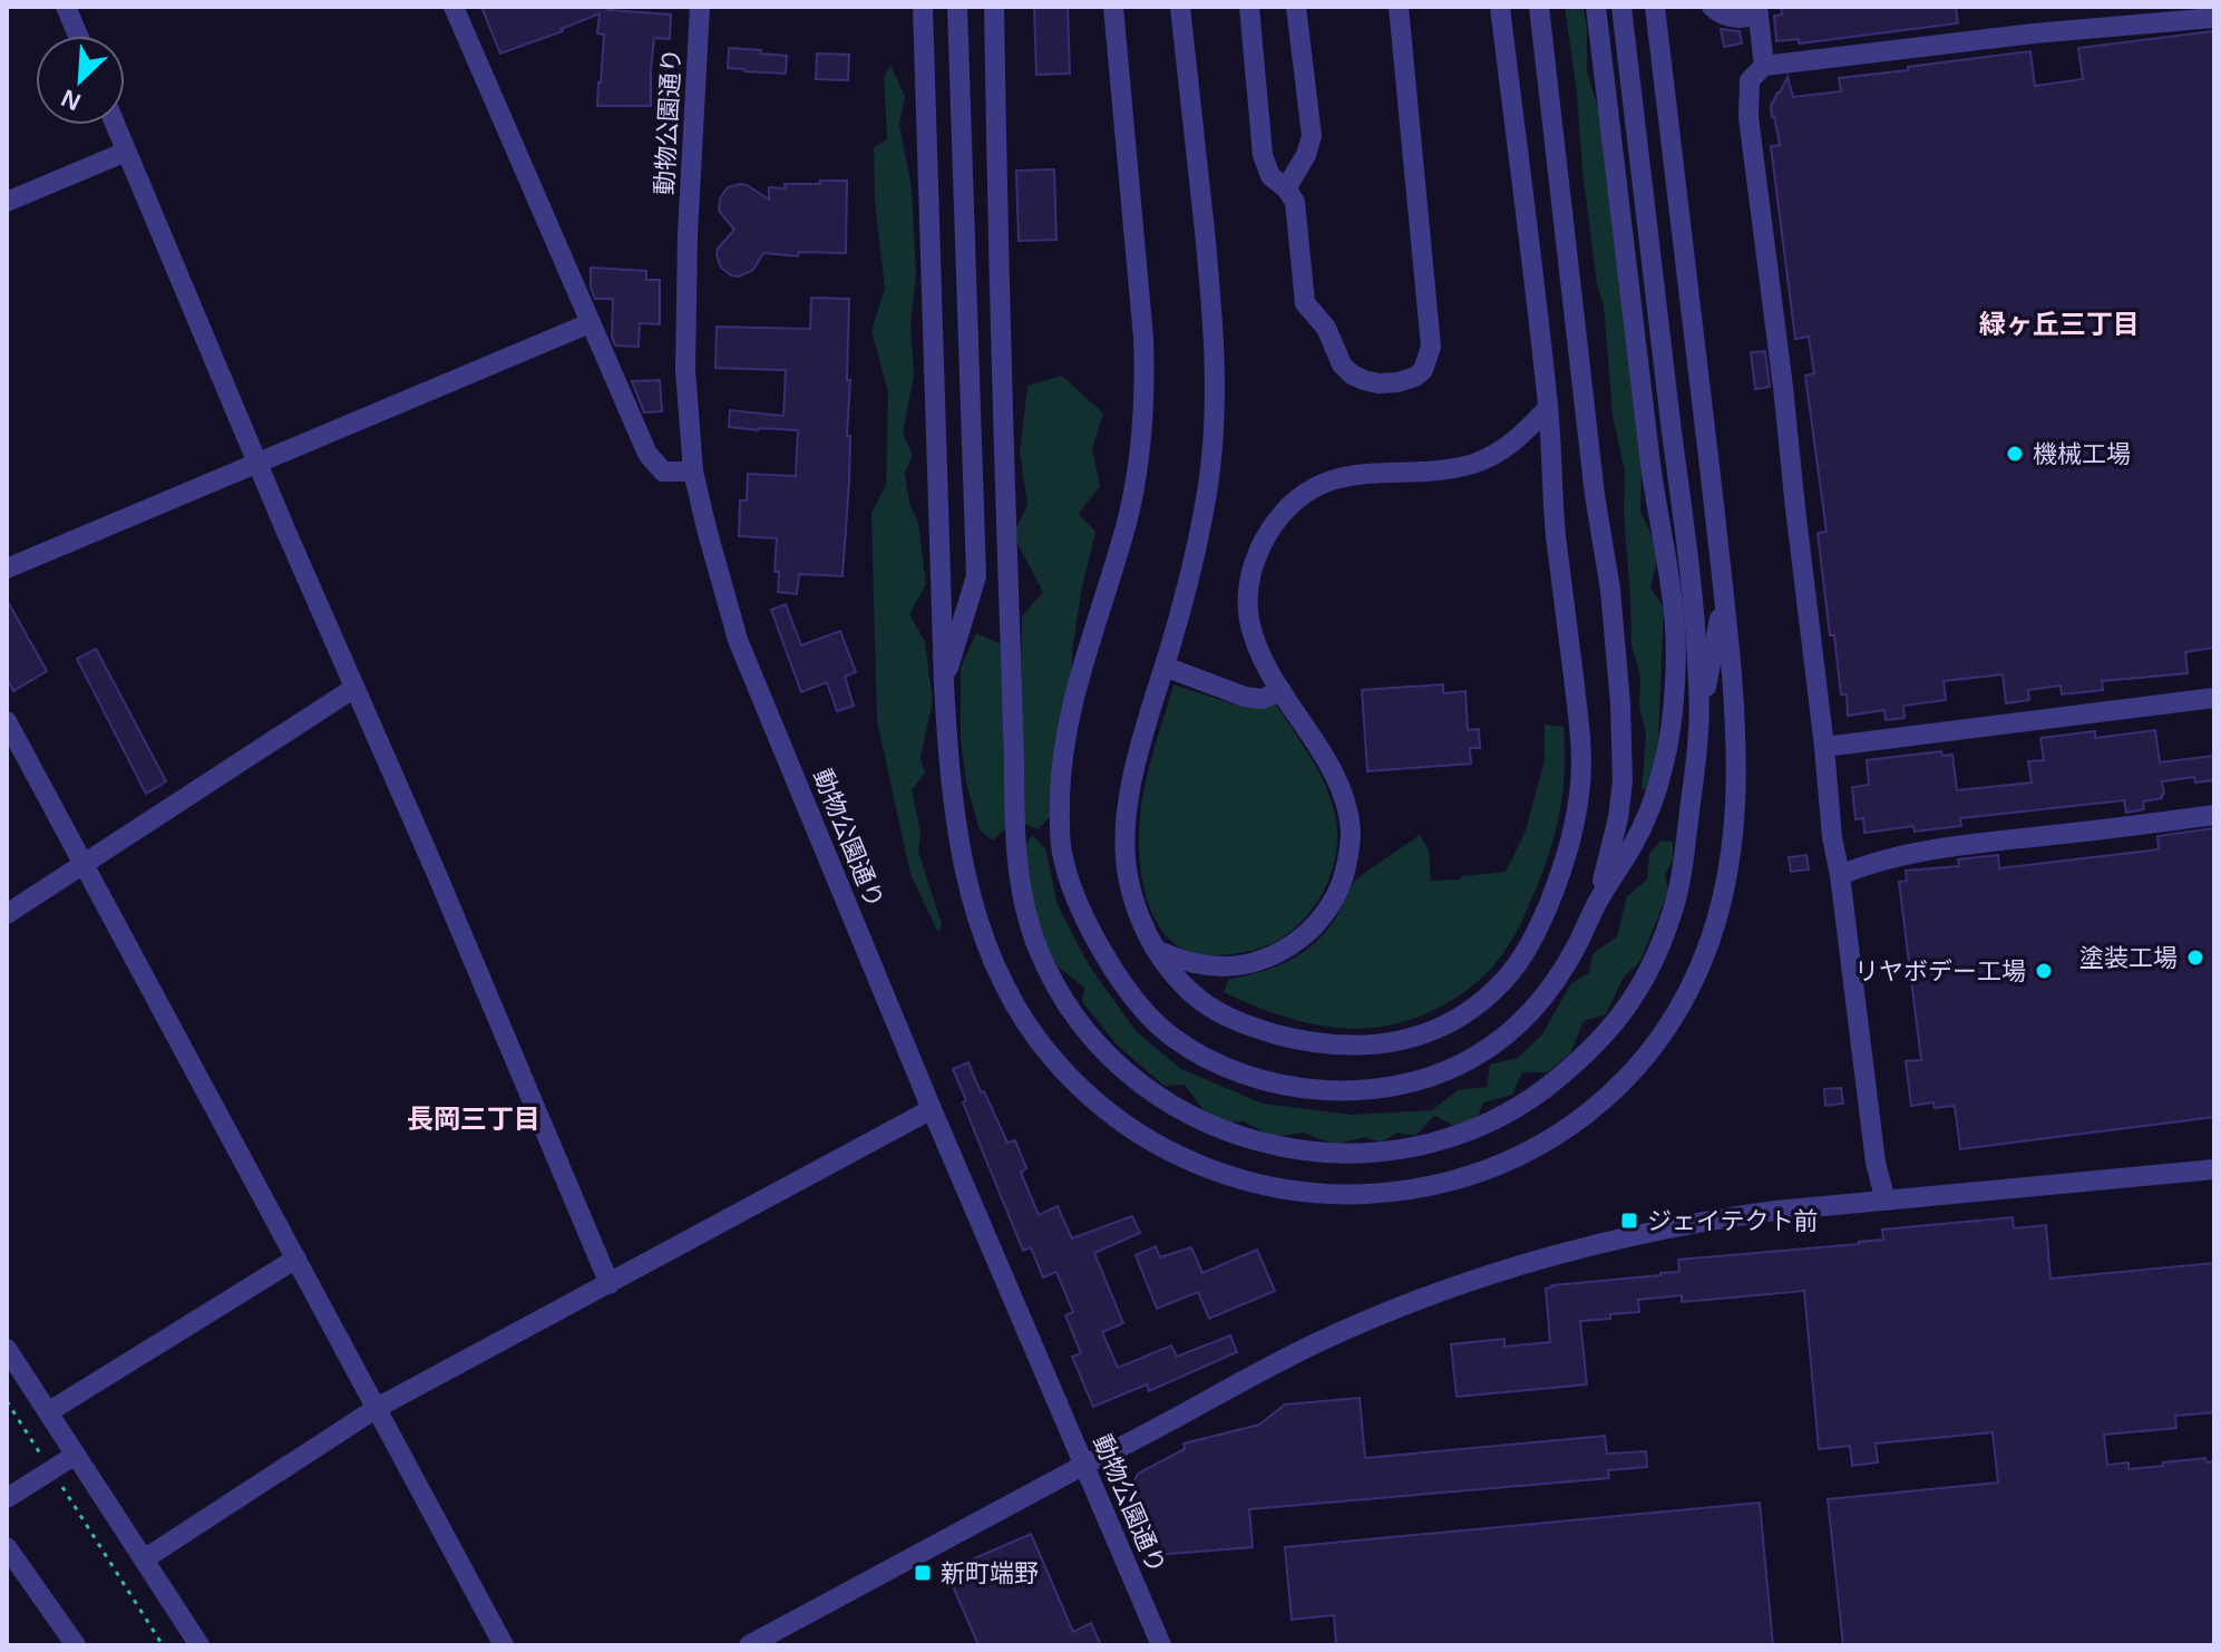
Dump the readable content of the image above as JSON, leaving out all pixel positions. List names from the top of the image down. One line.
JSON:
{"streets":{"street":["動物公園通り"]},"districts":["緑ヶ丘三丁目","長岡三丁目"],"places":{"other":["機械工場","塗装工場","リヤボデー工場"],"transit":["ジェイテクト前","新町端野"]},"north":"bottom left"}
